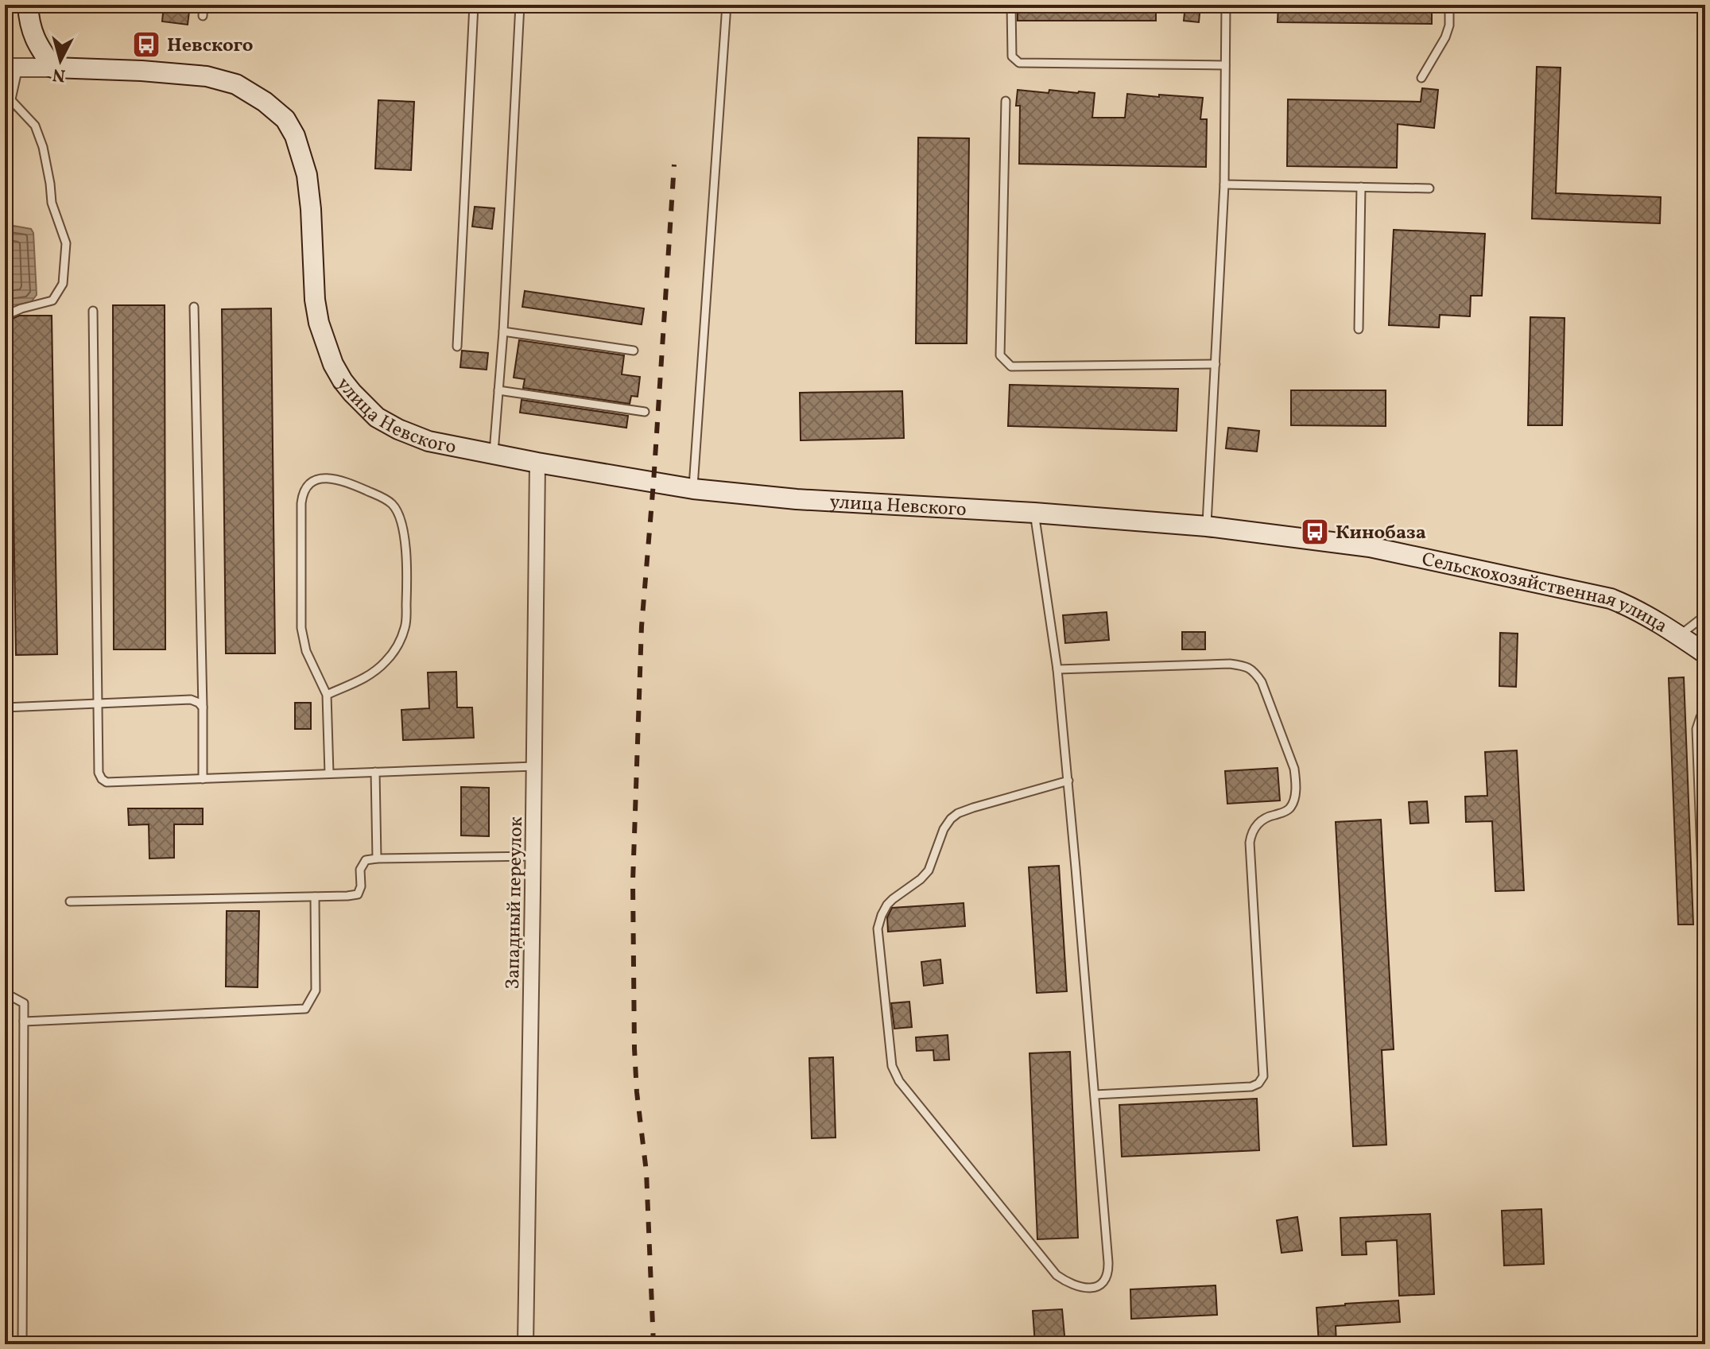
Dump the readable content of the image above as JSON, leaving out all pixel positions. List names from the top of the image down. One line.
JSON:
{"streets":{"main road":["улица Невского","Сельскохозяйственная улица"],"street":["Западный переулок"]},"crossings":[["улица Невского","Сельскохозяйственная улица"],["улица Невского","Западный переулок"]],"places":{"bus stop":["Невского","Кинобаза"]},"north":"bottom"}
